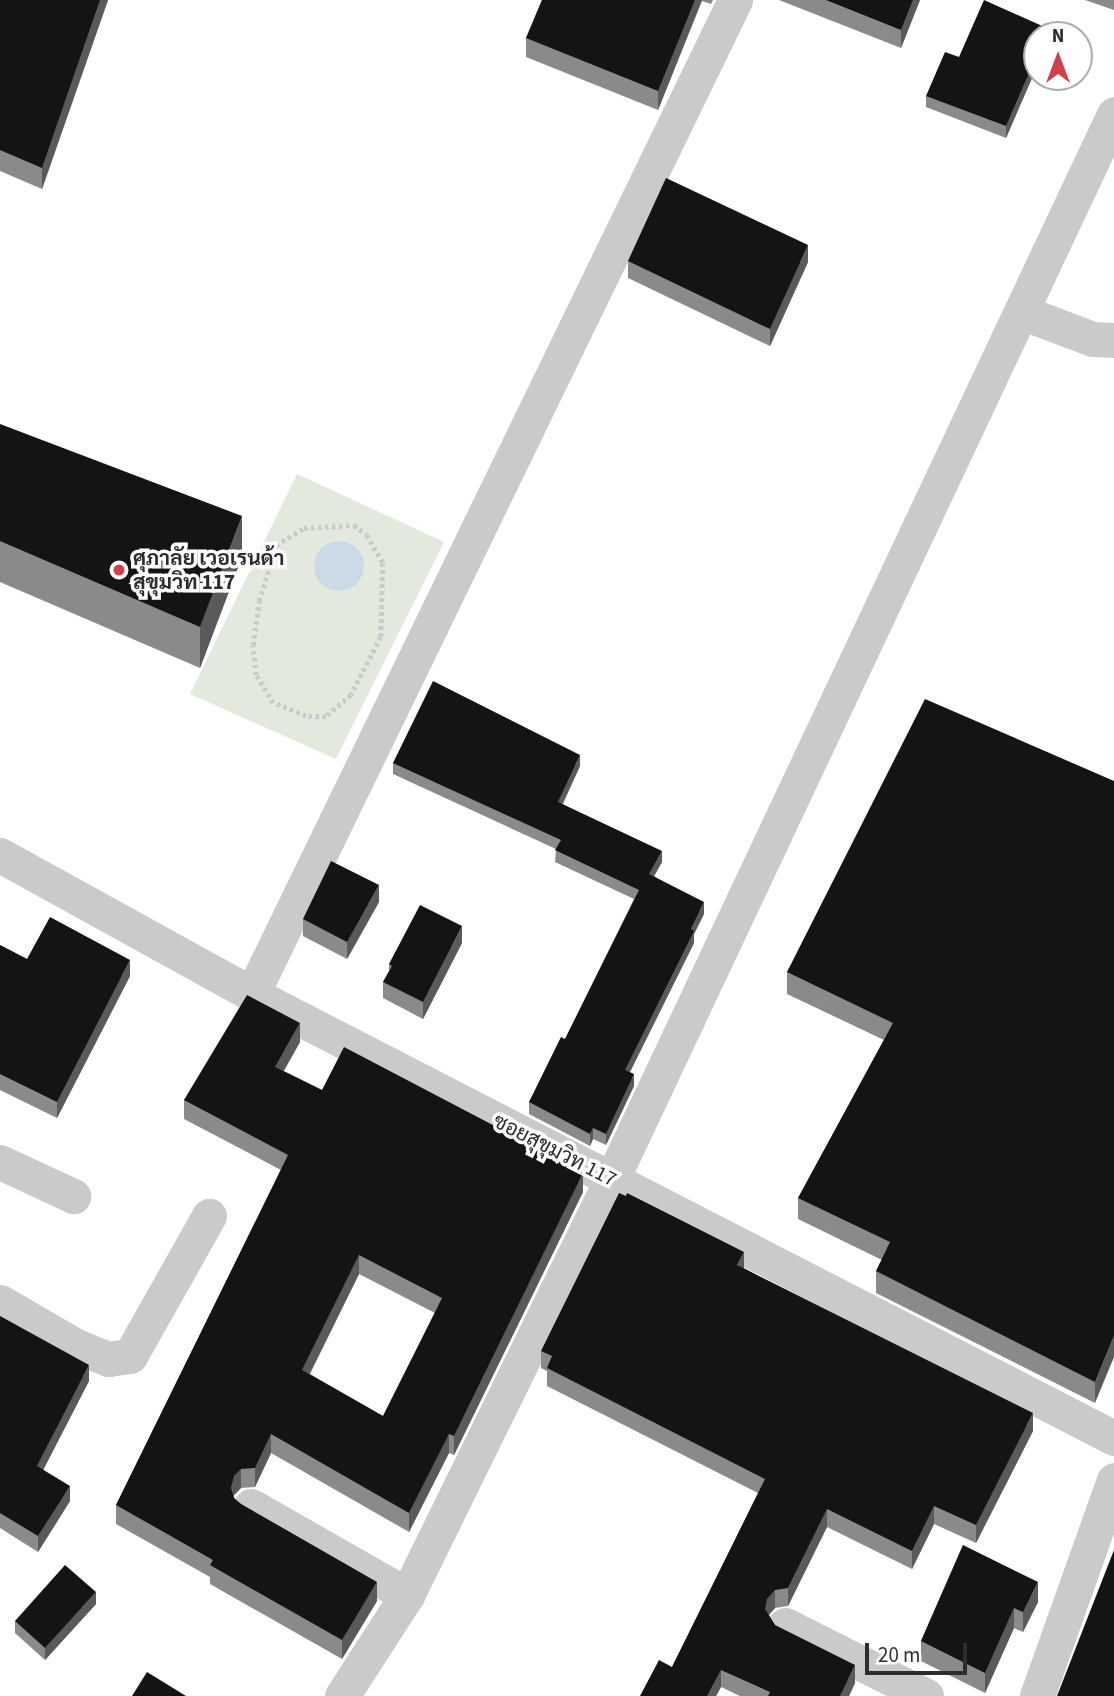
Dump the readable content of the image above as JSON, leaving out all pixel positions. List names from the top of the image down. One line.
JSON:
{"streets":{"street":["ซอยสุขุมวิท 117"]},"places":["ศุภาลัย เวอเรนด้า สุขุมวิท 117"],"scale_bar":"20 m","north":"top"}
